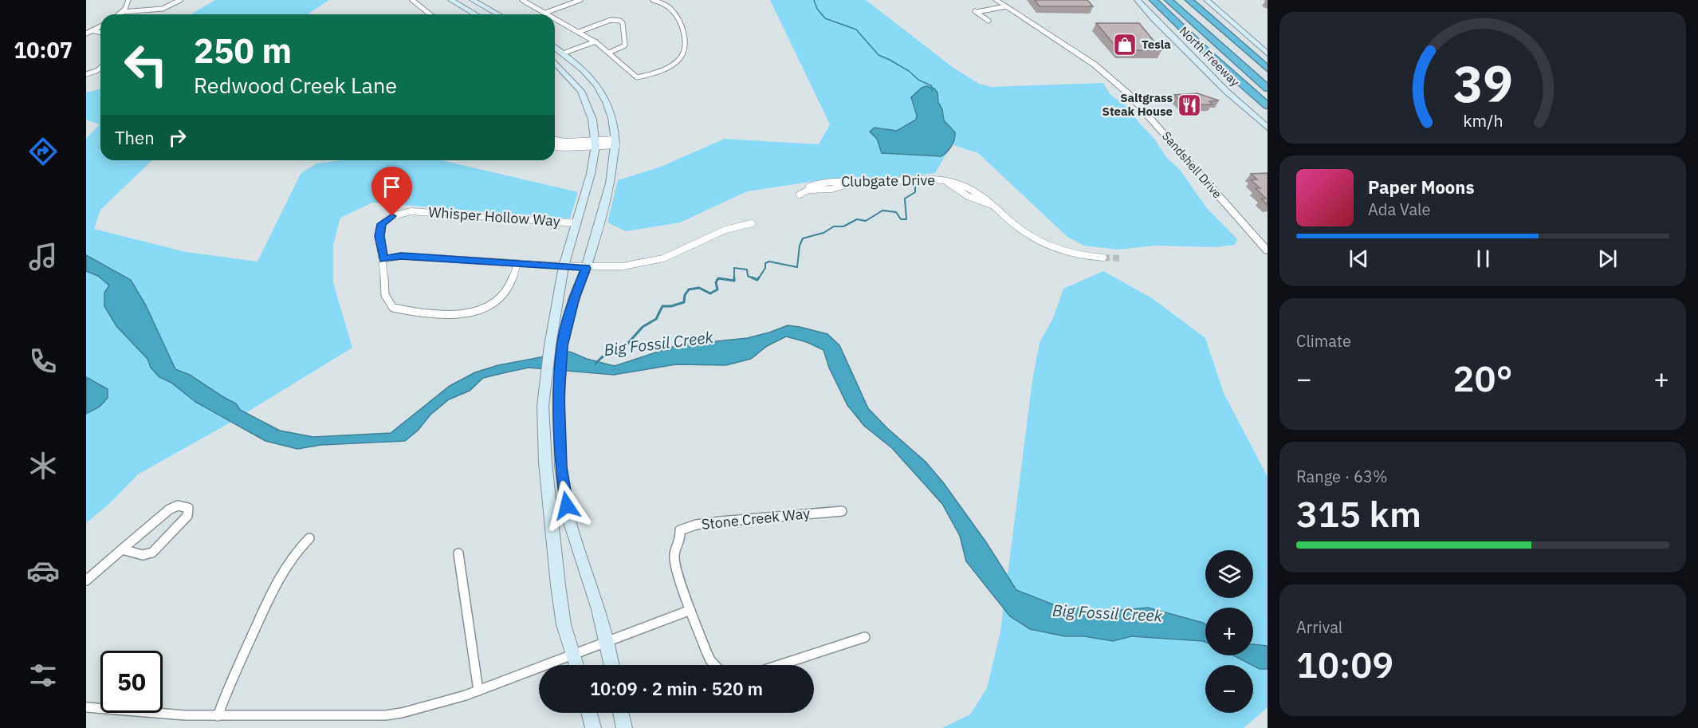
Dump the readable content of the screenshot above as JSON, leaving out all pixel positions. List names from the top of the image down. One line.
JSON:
{"streets":{"highway":["North Freeway"],"street":["Sandshell Drive","Clubgate Drive","Whisper Hollow Way","Stone Creek Way"]},"water":["Big Fossil Creek"],"places":{"shop":["Tesla"],"restaurant":["Saltgrass Steak House"]},"page":{"tabs":"10:07","turn":["250 m","Redwood Creek Lane"],"then":"Then","song":["Paper Moons","Ada Vale"],"tile":["Climate",["Range · 63%","315 km"],["Arrival","10:09"]],"heat":["−","20°","+"],"map_buttons":["+","−"],"limit":"50","trip":"10:09 · 2 min · 520 m","gauge":["39","km/h"]}}
